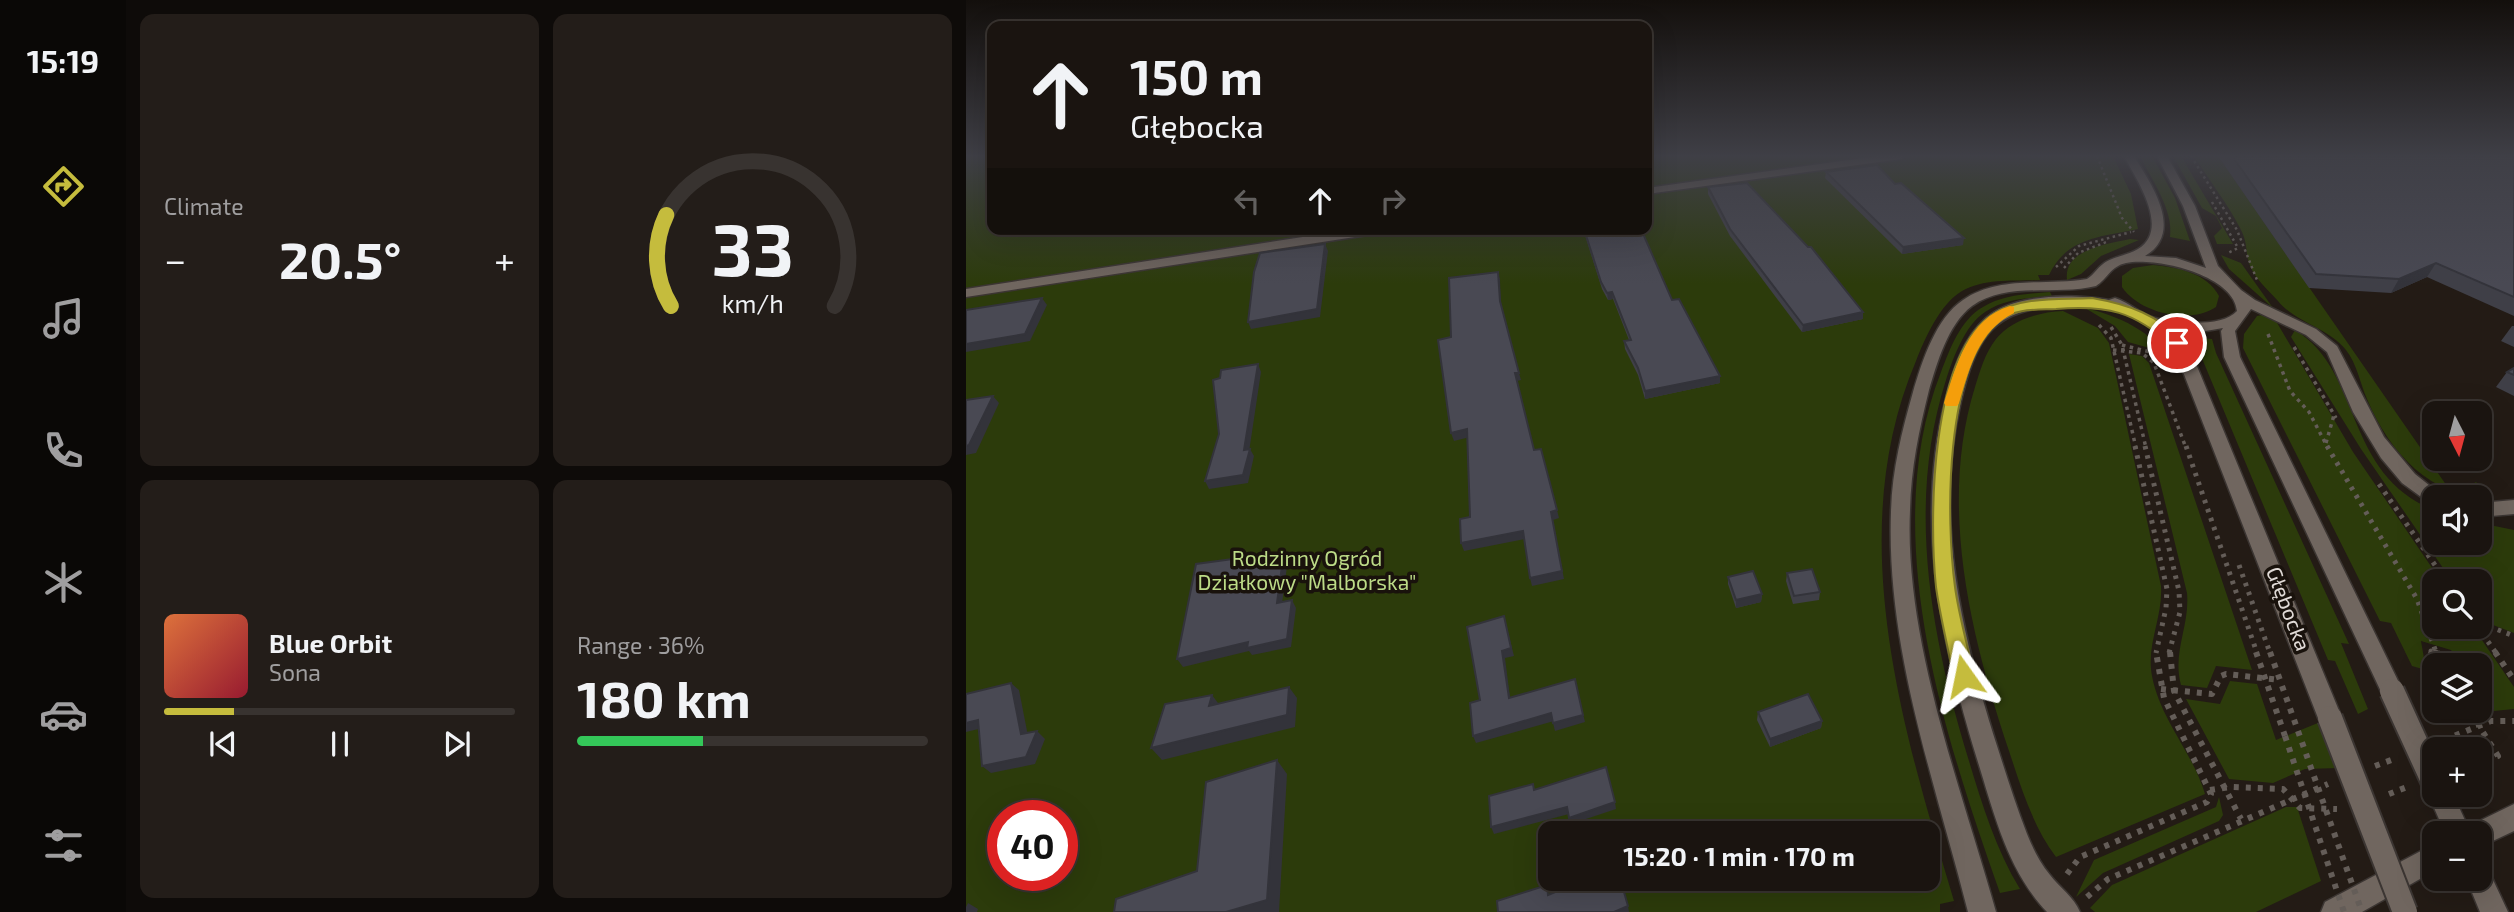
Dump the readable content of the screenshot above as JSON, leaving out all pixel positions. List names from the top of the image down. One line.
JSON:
{"streets":{"street":["Głębocka"]},"parks":["Rodzinny Ogród Działkowy \"Malborska\""],"north":"bottom","page":{"tabs":"15:19","tile":["Climate",["Range · 36%","180 km"]],"turn":["150 m","Głębocka"],"heat":["−","20.5°","+"],"map_buttons":["+","−"],"song":["Blue Orbit","Sona"],"limit":"40","trip":"15:20 · 1 min · 170 m","gauge":["33","km/h"]}}
